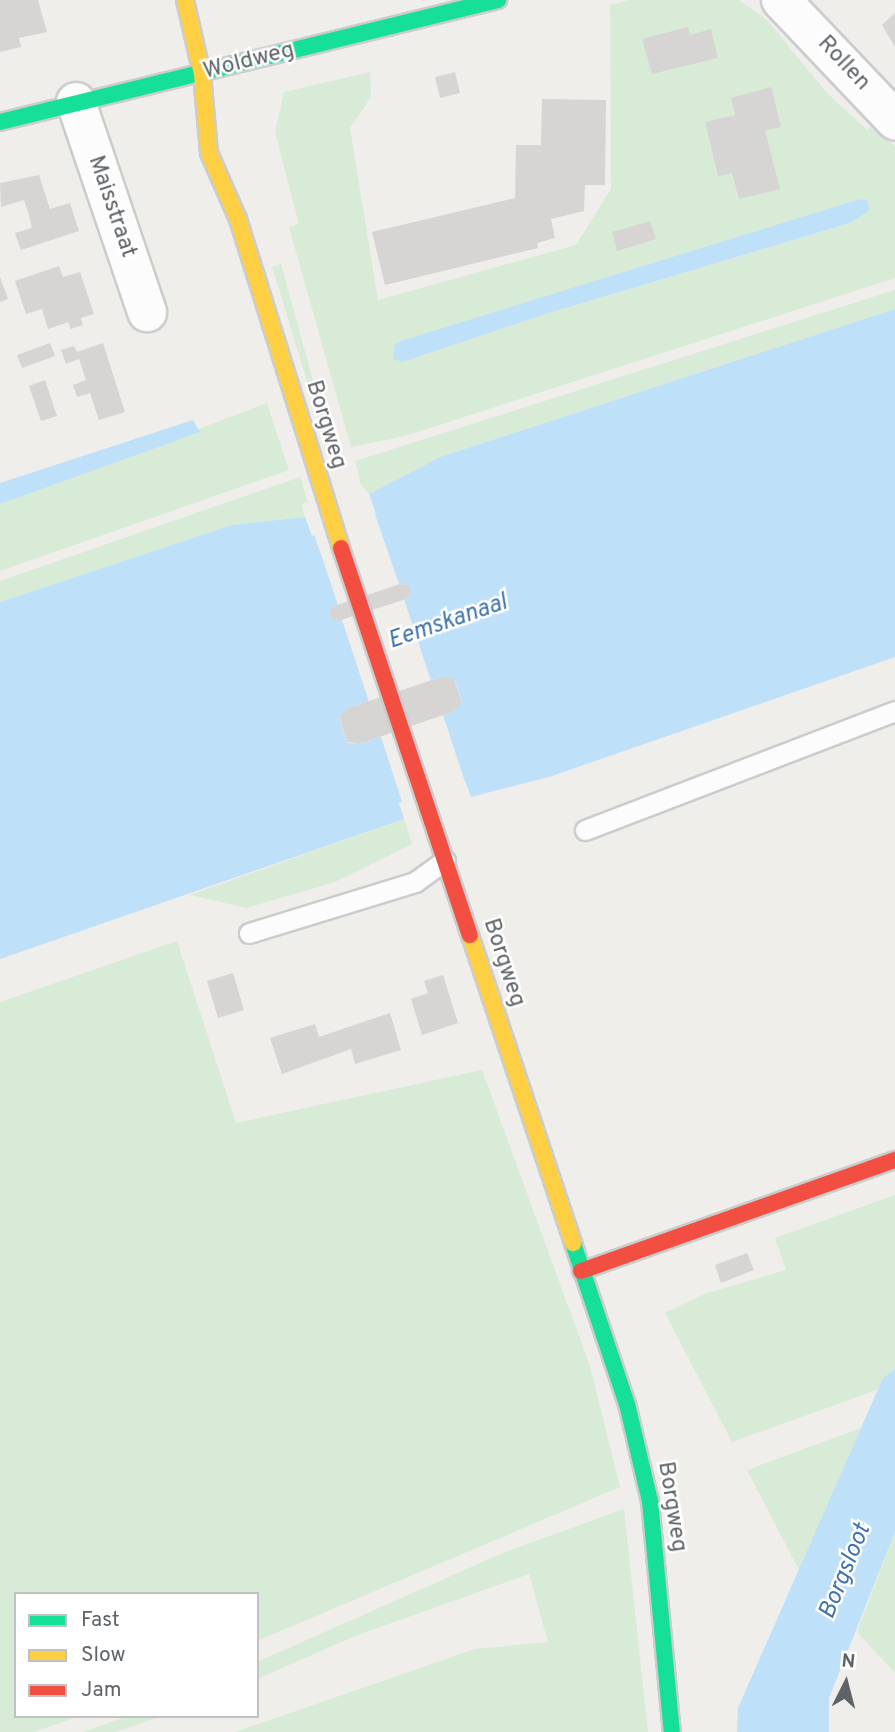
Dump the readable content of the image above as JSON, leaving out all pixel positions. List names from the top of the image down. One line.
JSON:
{"streets":{"main road":["Woldweg","Borgweg"],"street":["Rollen","Maisstraat"]},"crossings":[["Woldweg","Maisstraat"],["Woldweg","Borgweg"]],"water":["Eemskanaal","Borgsloot"],"legend":["Fast","Slow","Jam"],"north":"top"}
